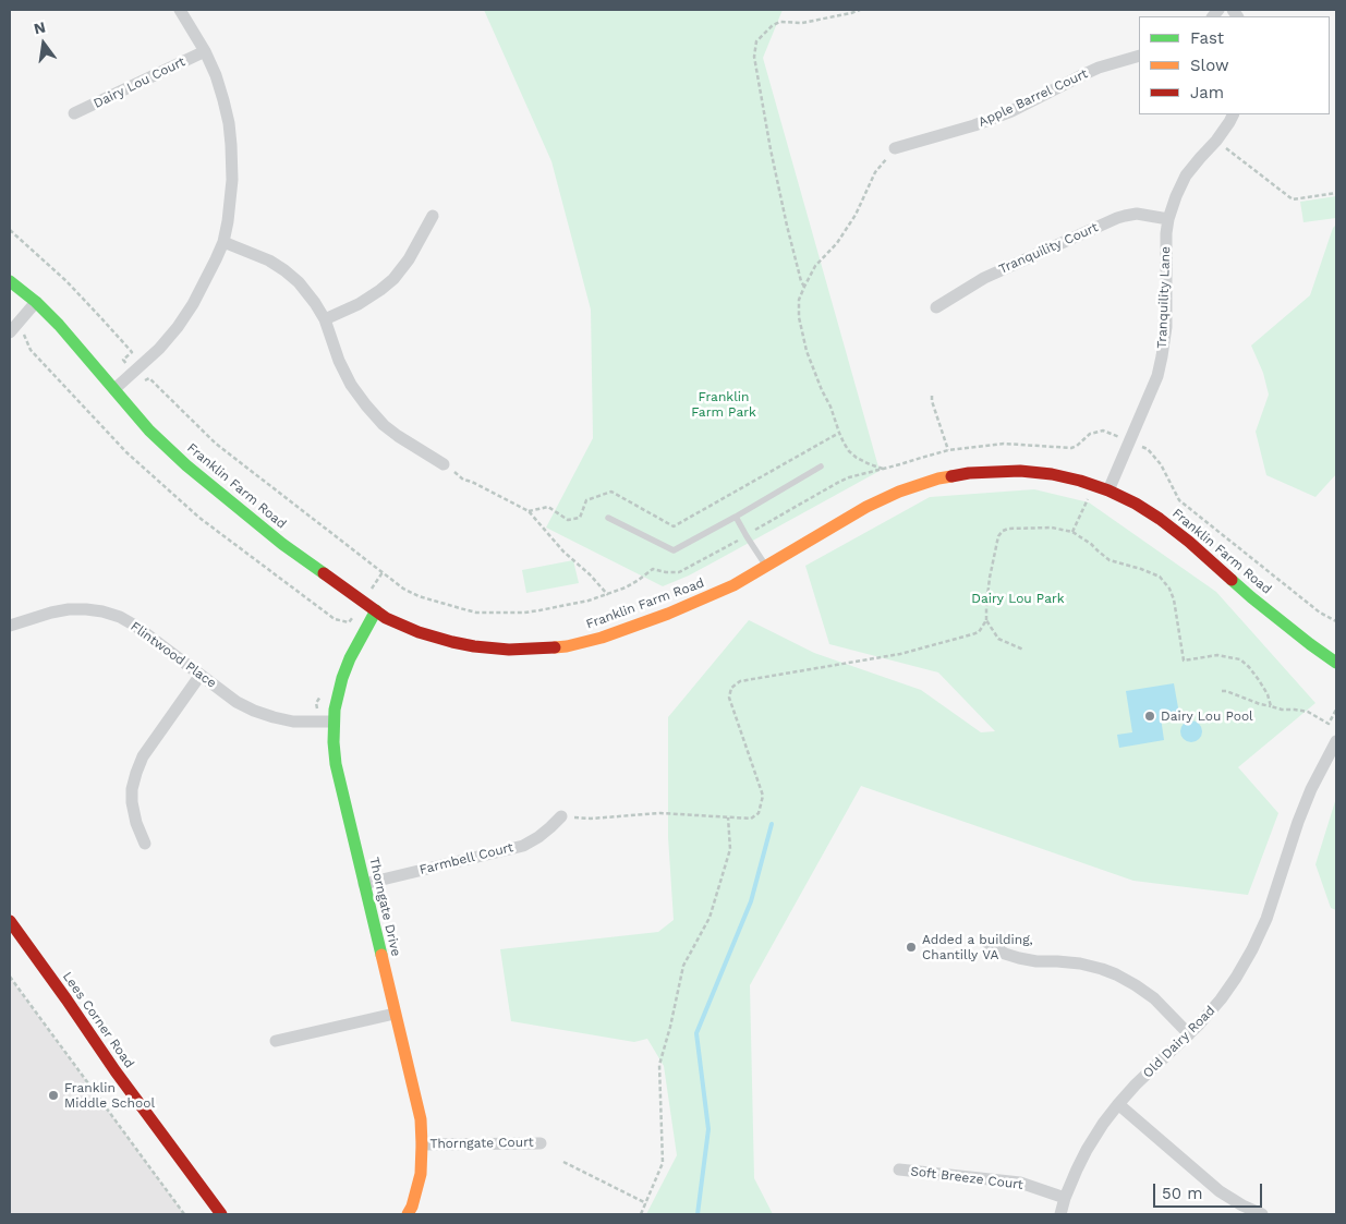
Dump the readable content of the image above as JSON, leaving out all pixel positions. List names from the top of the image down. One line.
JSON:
{"streets":{"main road":["Franklin Farm Road","Thorngate Drive","Lees Corner Road"],"street":["Dairy Lou Court","Apple Barrel Court","Tranquility Court","Tranquility Lane","Flintwood Place","Farmbell Court","Old Dairy Road","Thorngate Court","Soft Breeze Court"]},"crossings":[["Tranquility Court","Tranquility Lane"],["Tranquility Lane","Franklin Farm Road"],["Franklin Farm Road","Thorngate Drive"],["Flintwood Place","Thorngate Drive"],["Farmbell Court","Thorngate Drive"],["Thorngate Drive","Thorngate Court"],["Old Dairy Road","Soft Breeze Court"]],"parks":["Franklin Farm Park","Dairy Lou Park"],"places":["Dairy Lou Pool","Added a building, Chantilly VA","Franklin Middle School"],"legend":["Fast","Slow","Jam"],"scale_bar":"50 m","north":"top"}
